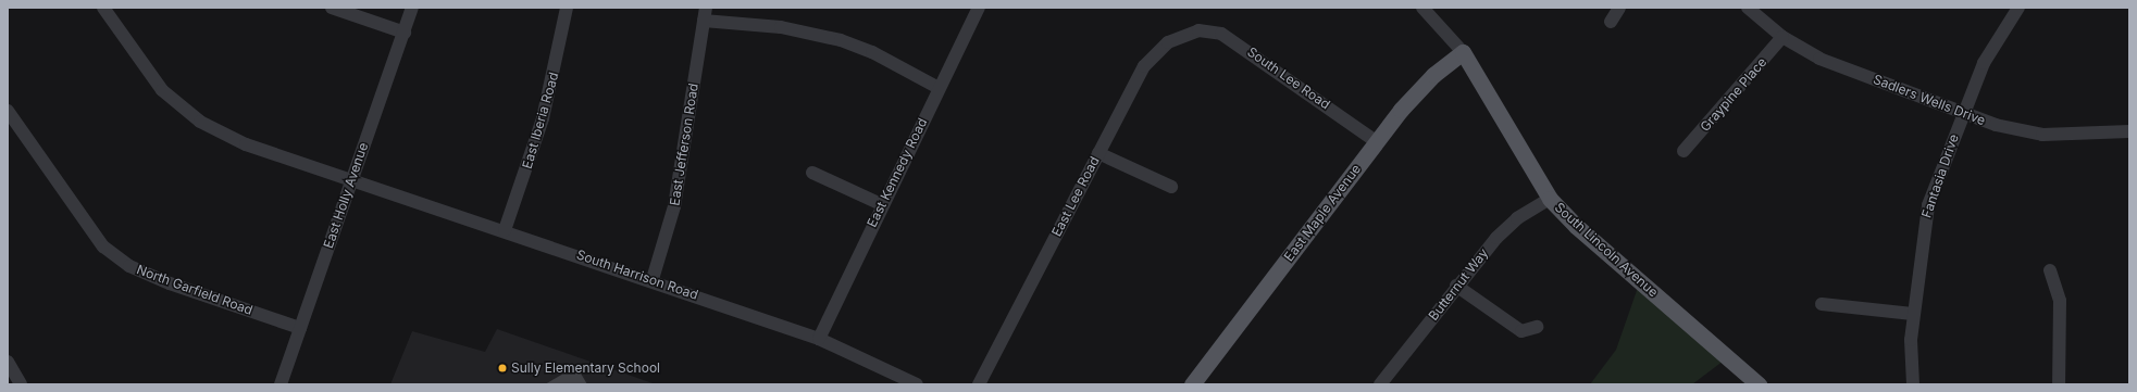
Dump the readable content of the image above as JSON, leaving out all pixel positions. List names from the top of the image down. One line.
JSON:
{"streets":{"main road":["East Maple Avenue","South Lincoln Avenue"],"street":["South Lee Road","Graypine Place","Sadlers Wells Drive","East Iberia Road","East Jefferson Road","East Kennedy Road","Fantasia Drive","East Holly Avenue","East Lee Road","South Harrison Road","Butternut Way","North Garfield Road"]},"crossings":[["South Lee Road","East Lee Road"],["South Lee Road","East Maple Avenue"],["Graypine Place","Sadlers Wells Drive"],["Sadlers Wells Drive","Fantasia Drive"],["East Iberia Road","South Harrison Road"],["East Jefferson Road","South Harrison Road"],["East Kennedy Road","South Harrison Road"],["East Holly Avenue","South Harrison Road"],["East Holly Avenue","North Garfield Road"],["East Maple Avenue","South Lincoln Avenue"],["South Lincoln Avenue","Butternut Way"]],"places":["Sully Elementary School"]}
